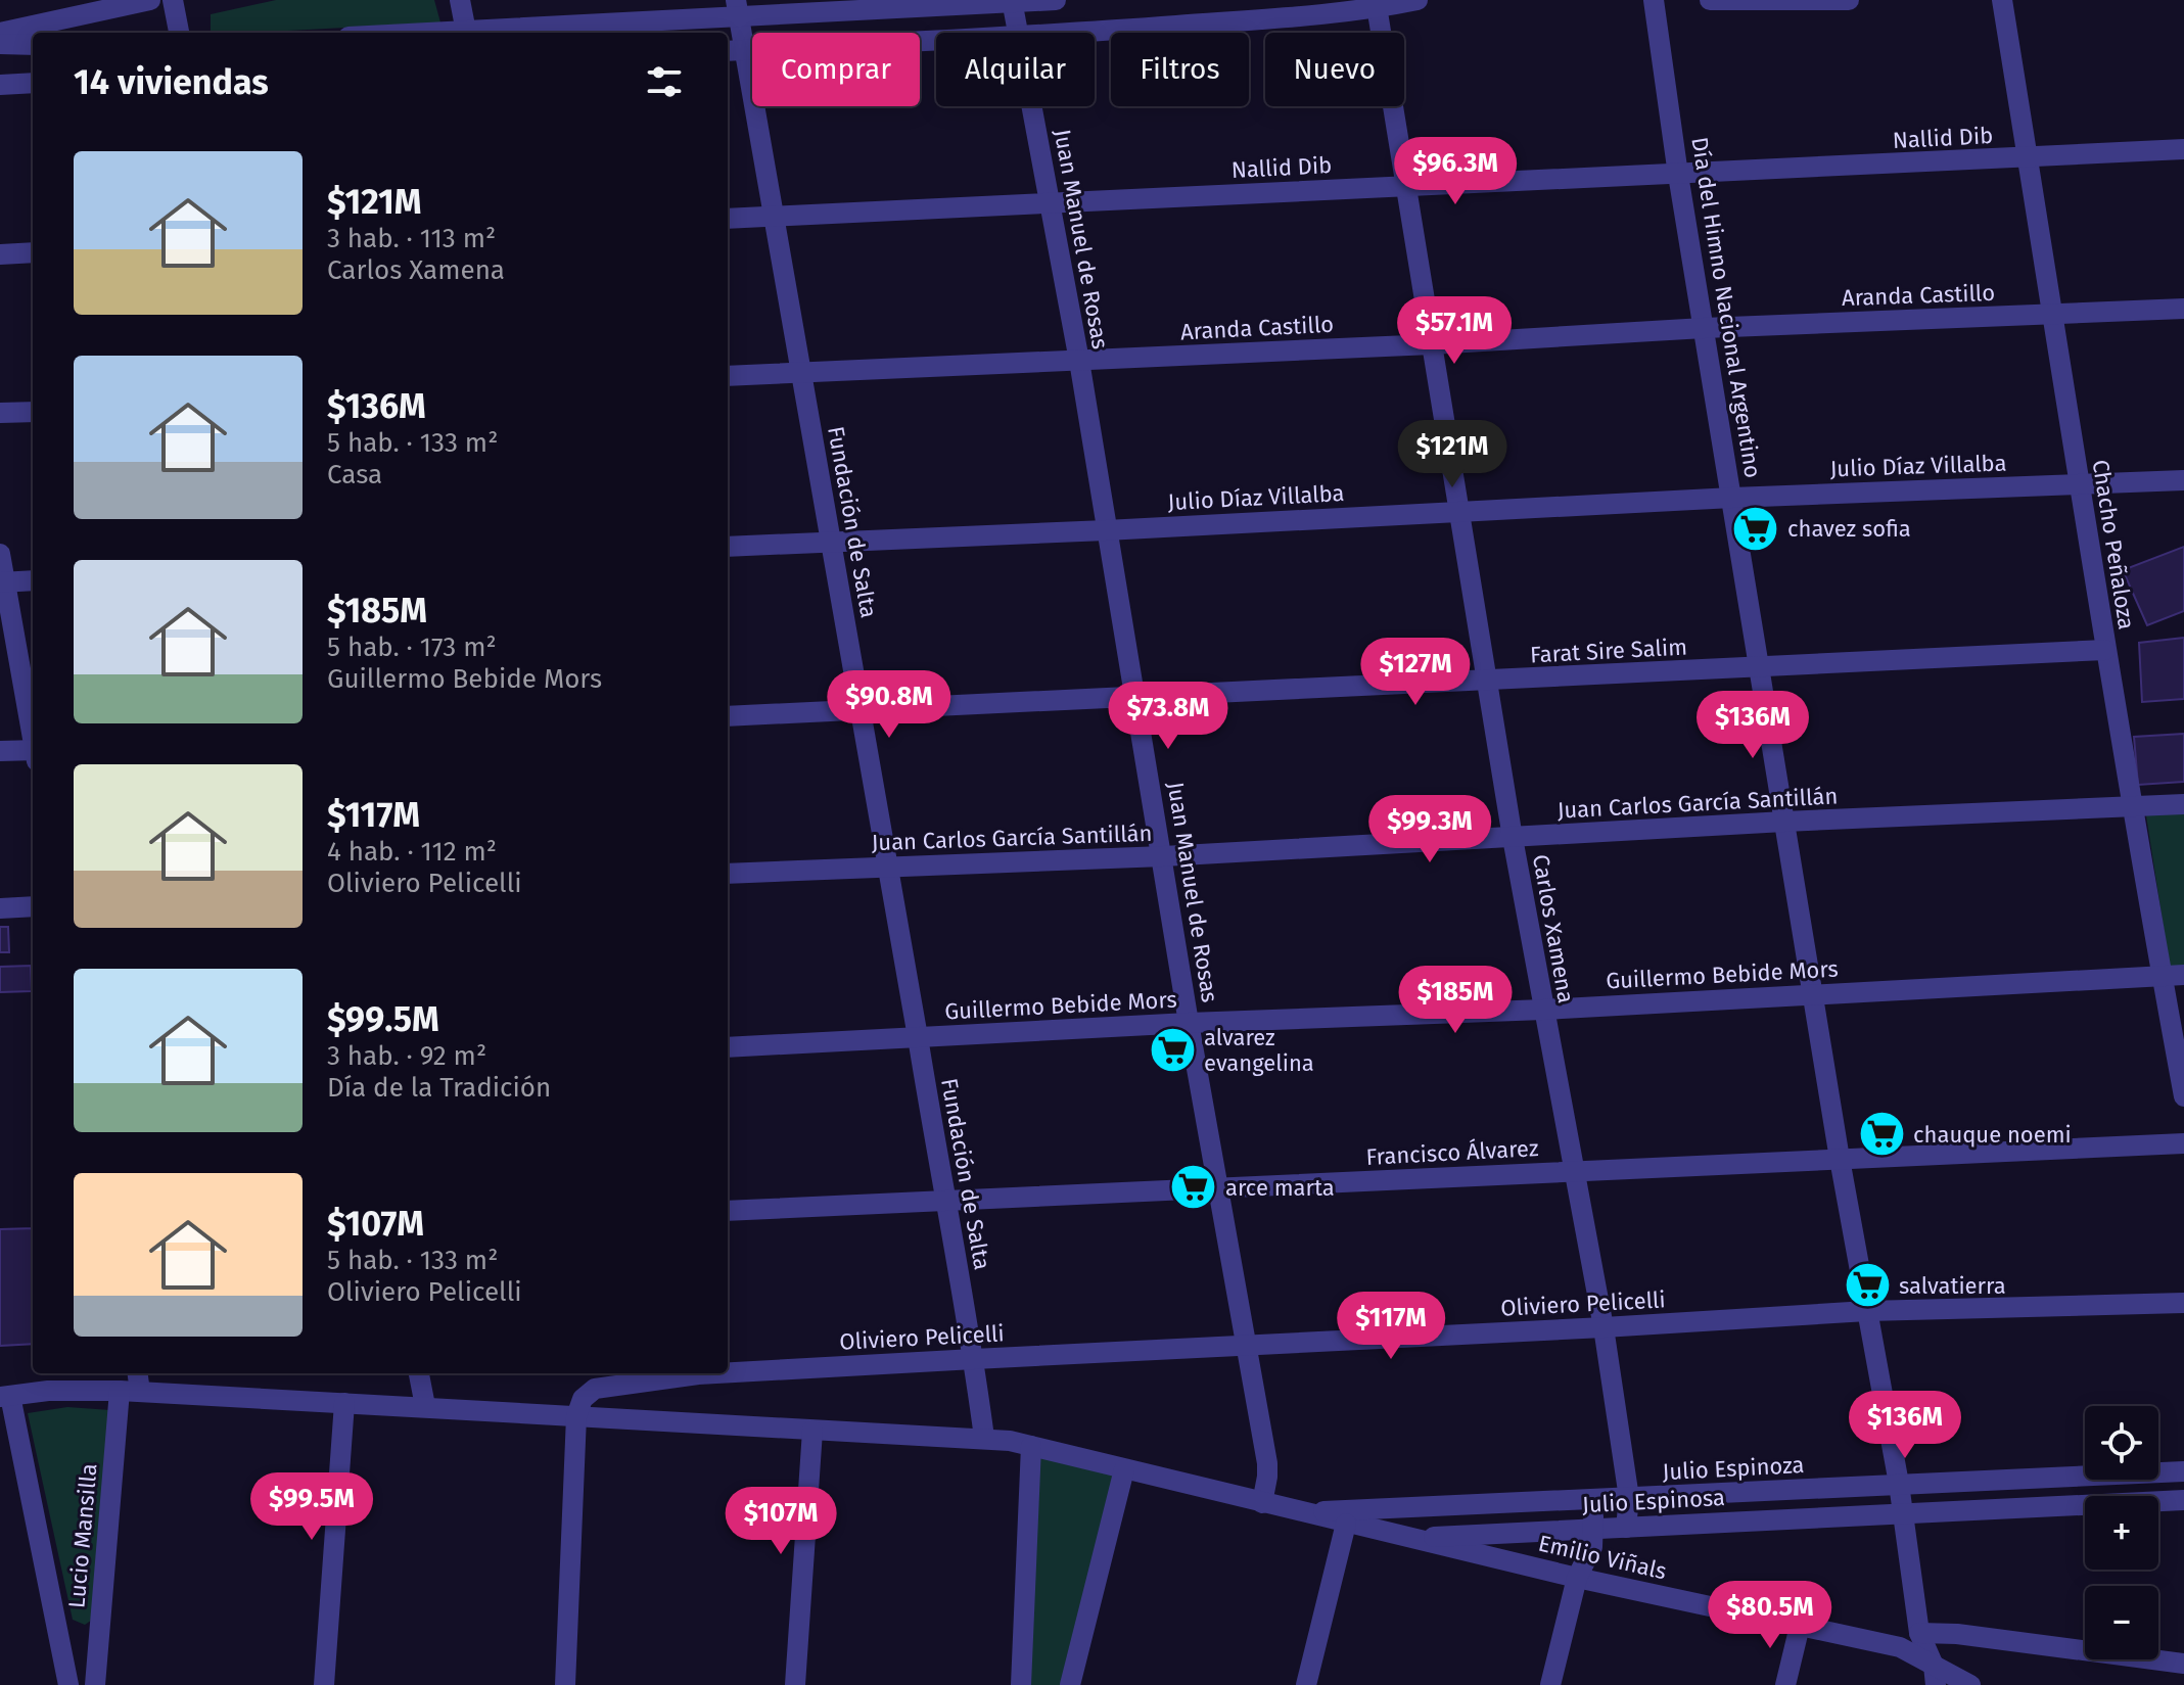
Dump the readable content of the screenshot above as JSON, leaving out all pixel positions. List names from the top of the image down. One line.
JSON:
{"streets":{"street":["Nallid Dib","Juan Manuel de Rosas","Aranda Castillo","Día del Himno Nacional Argentino","Julio Díaz Villalba","Fundación de Salta","Chacho Peñaloza","Farat Sire Salim","Juan Carlos García Santillán","Carlos Xamena","Guillermo Bebide Mors","Francisco Álvarez","Oliviero Pelicelli","Julio Espinoza","Julio Espinosa","Lucio Mansilla","Emilio Viñals"]},"crossings":[["Nallid Dib","Juan Manuel de Rosas"],["Nallid Dib","Día del Himno Nacional Argentino"],["Nallid Dib","Fundación de Salta"],["Nallid Dib","Chacho Peñaloza"],["Nallid Dib","Carlos Xamena"],["Juan Manuel de Rosas","Aranda Castillo"],["Juan Manuel de Rosas","Julio Díaz Villalba"],["Juan Manuel de Rosas","Farat Sire Salim"],["Juan Manuel de Rosas","Juan Carlos García Santillán"],["Juan Manuel de Rosas","Guillermo Bebide Mors"],["Juan Manuel de Rosas","Francisco Álvarez"],["Juan Manuel de Rosas","Oliviero Pelicelli"],["Aranda Castillo","Día del Himno Nacional Argentino"],["Aranda Castillo","Fundación de Salta"],["Aranda Castillo","Chacho Peñaloza"],["Aranda Castillo","Carlos Xamena"],["Día del Himno Nacional Argentino","Julio Díaz Villalba"],["Día del Himno Nacional Argentino","Farat Sire Salim"],["Día del Himno Nacional Argentino","Juan Carlos García Santillán"],["Día del Himno Nacional Argentino","Guillermo Bebide Mors"],["Día del Himno Nacional Argentino","Francisco Álvarez"],["Día del Himno Nacional Argentino","Oliviero Pelicelli"],["Día del Himno Nacional Argentino","Julio Espinoza"],["Día del Himno Nacional Argentino","Julio Espinosa"],["Día del Himno Nacional Argentino","Emilio Viñals"],["Julio Díaz Villalba","Fundación de Salta"],["Julio Díaz Villalba","Chacho Peñaloza"],["Julio Díaz Villalba","Carlos Xamena"],["Fundación de Salta","Farat Sire Salim"],["Fundación de Salta","Juan Carlos García Santillán"],["Fundación de Salta","Guillermo Bebide Mors"],["Fundación de Salta","Francisco Álvarez"],["Fundación de Salta","Oliviero Pelicelli"],["Chacho Peñaloza","Farat Sire Salim"],["Chacho Peñaloza","Juan Carlos García Santillán"],["Chacho Peñaloza","Guillermo Bebide Mors"],["Farat Sire Salim","Carlos Xamena"],["Juan Carlos García Santillán","Carlos Xamena"],["Carlos Xamena","Guillermo Bebide Mors"],["Carlos Xamena","Francisco Álvarez"],["Carlos Xamena","Oliviero Pelicelli"],["Carlos Xamena","Julio Espinoza"],["Carlos Xamena","Julio Espinosa"],["Julio Espinoza","Julio Espinosa"],["Julio Espinosa","Emilio Viñals"]],"places":{"supermarket":["chavez sofia","alvarez evangelina","chauque noemi","arce marta","salvatierra"]},"page":{"chip":["Comprar","Alquilar","Filtros","Nuevo"],"heading":"14 viviendas","list":[{"name":"$121M","note":"3 hab. · 113 m² · Carlos Xamena"},{"name":"$136M","note":"5 hab. · 133 m² · Casa"},{"name":"$185M","note":"5 hab. · 173 m² · Guillermo Bebide Mors"},{"name":"$117M","note":"4 hab. · 112 m² · Oliviero Pelicelli"},{"name":"$99.5M","note":"3 hab. · 92 m² · Día de la Tradición"},{"name":"$107M","note":"5 hab. · 133 m² · Oliviero Pelicelli"}],"price":["$96.3M","$57.1M","$121M","$127M","$90.8M","$73.8M","$136M","$99.3M","$185M","$117M","$136M","$99.5M","$107M","$80.5M"],"map_buttons":["+","−"]}}
